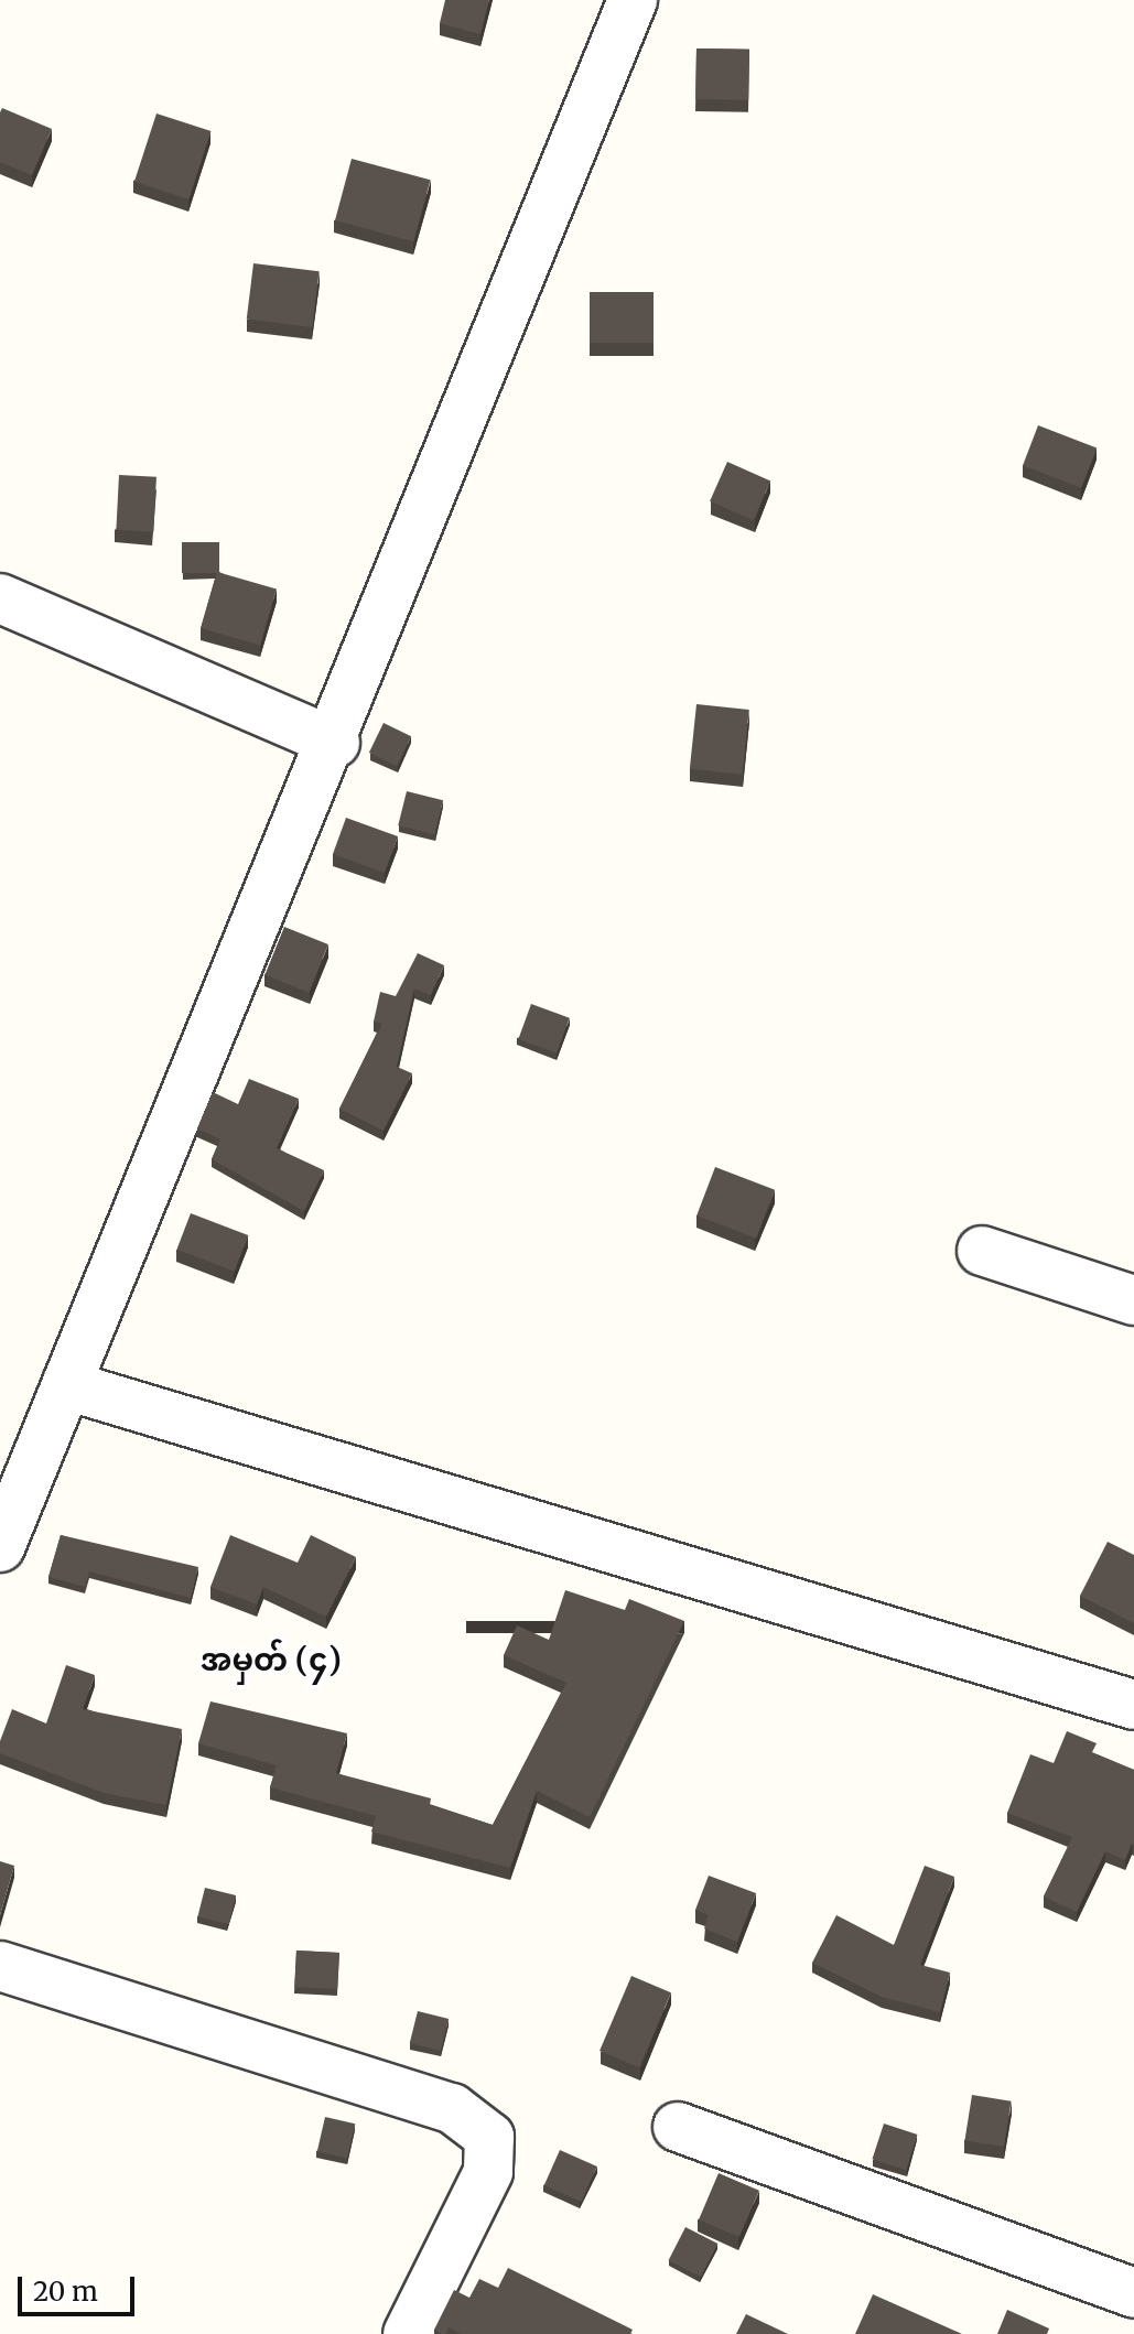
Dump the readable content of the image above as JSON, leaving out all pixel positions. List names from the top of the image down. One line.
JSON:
{"districts":["အမှတ် (၄)"],"scale_bar":"20 m"}
